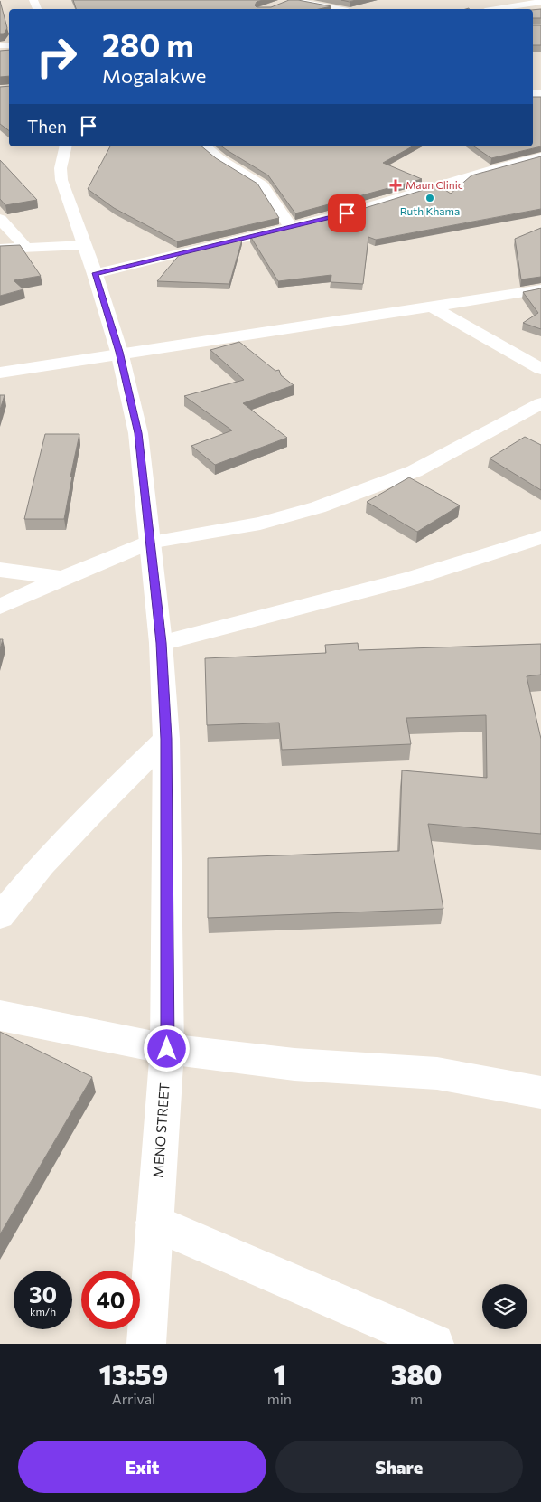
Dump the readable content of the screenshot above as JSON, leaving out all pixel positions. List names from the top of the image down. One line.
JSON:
{"streets":{"street":["MENO STREET"]},"places":{"health":["Maun Clinic"],"other":["Ruth Khama"]},"page":{"turn":["280 m","Mogalakwe"],"then":"Then","speed":"30 km/h","limit":"40","eta":["13:59","Arrival","1","min","380","m"],"buttons":["Exit","Share"]}}
